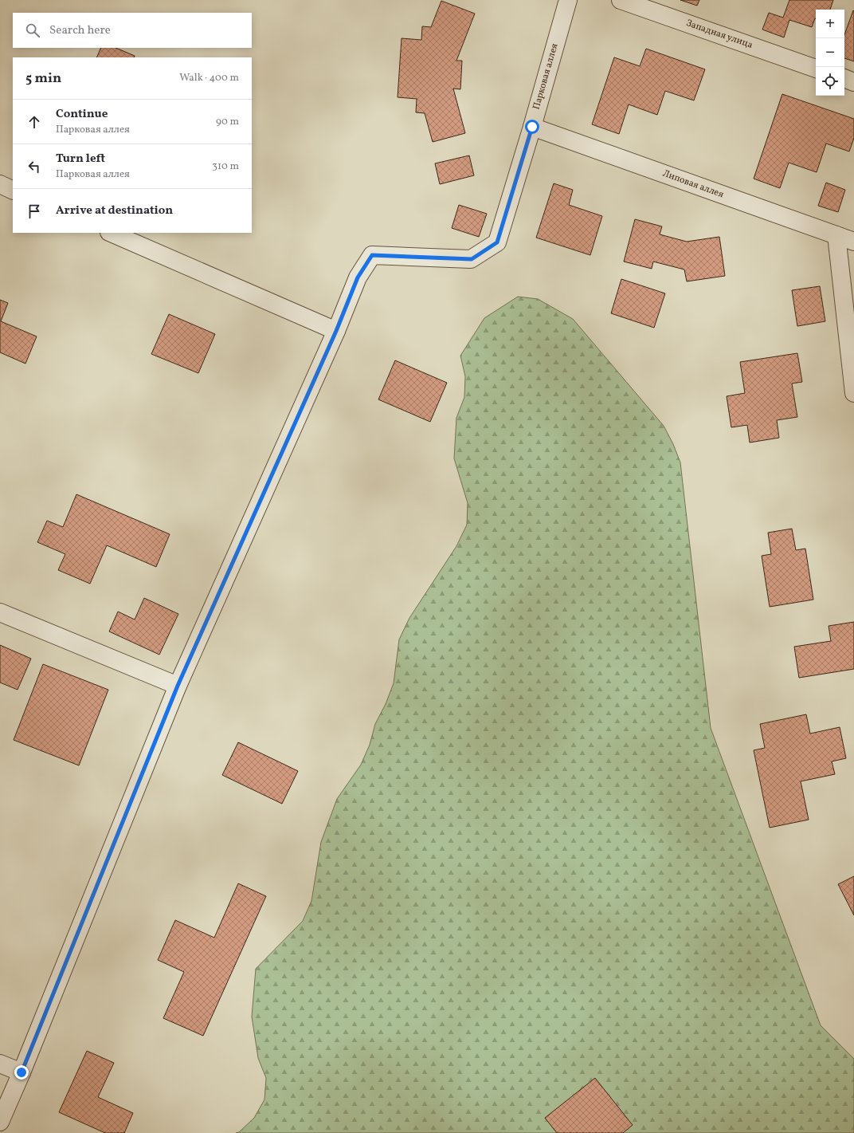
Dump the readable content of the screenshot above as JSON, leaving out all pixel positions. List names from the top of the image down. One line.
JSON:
{"streets":{"street":["Западная улица","Парковая аллея","Липовая аллея"]},"crossings":[["Парковая аллея","Липовая аллея"]],"page":{"map_buttons":["+","−"],"search":"Search here","heading":["5 min","Walk · 400 m"],"list":[["Continue","Парковая аллея","90 m"],["Turn left","Парковая аллея","310 m"],"Arrive at destination"]}}
